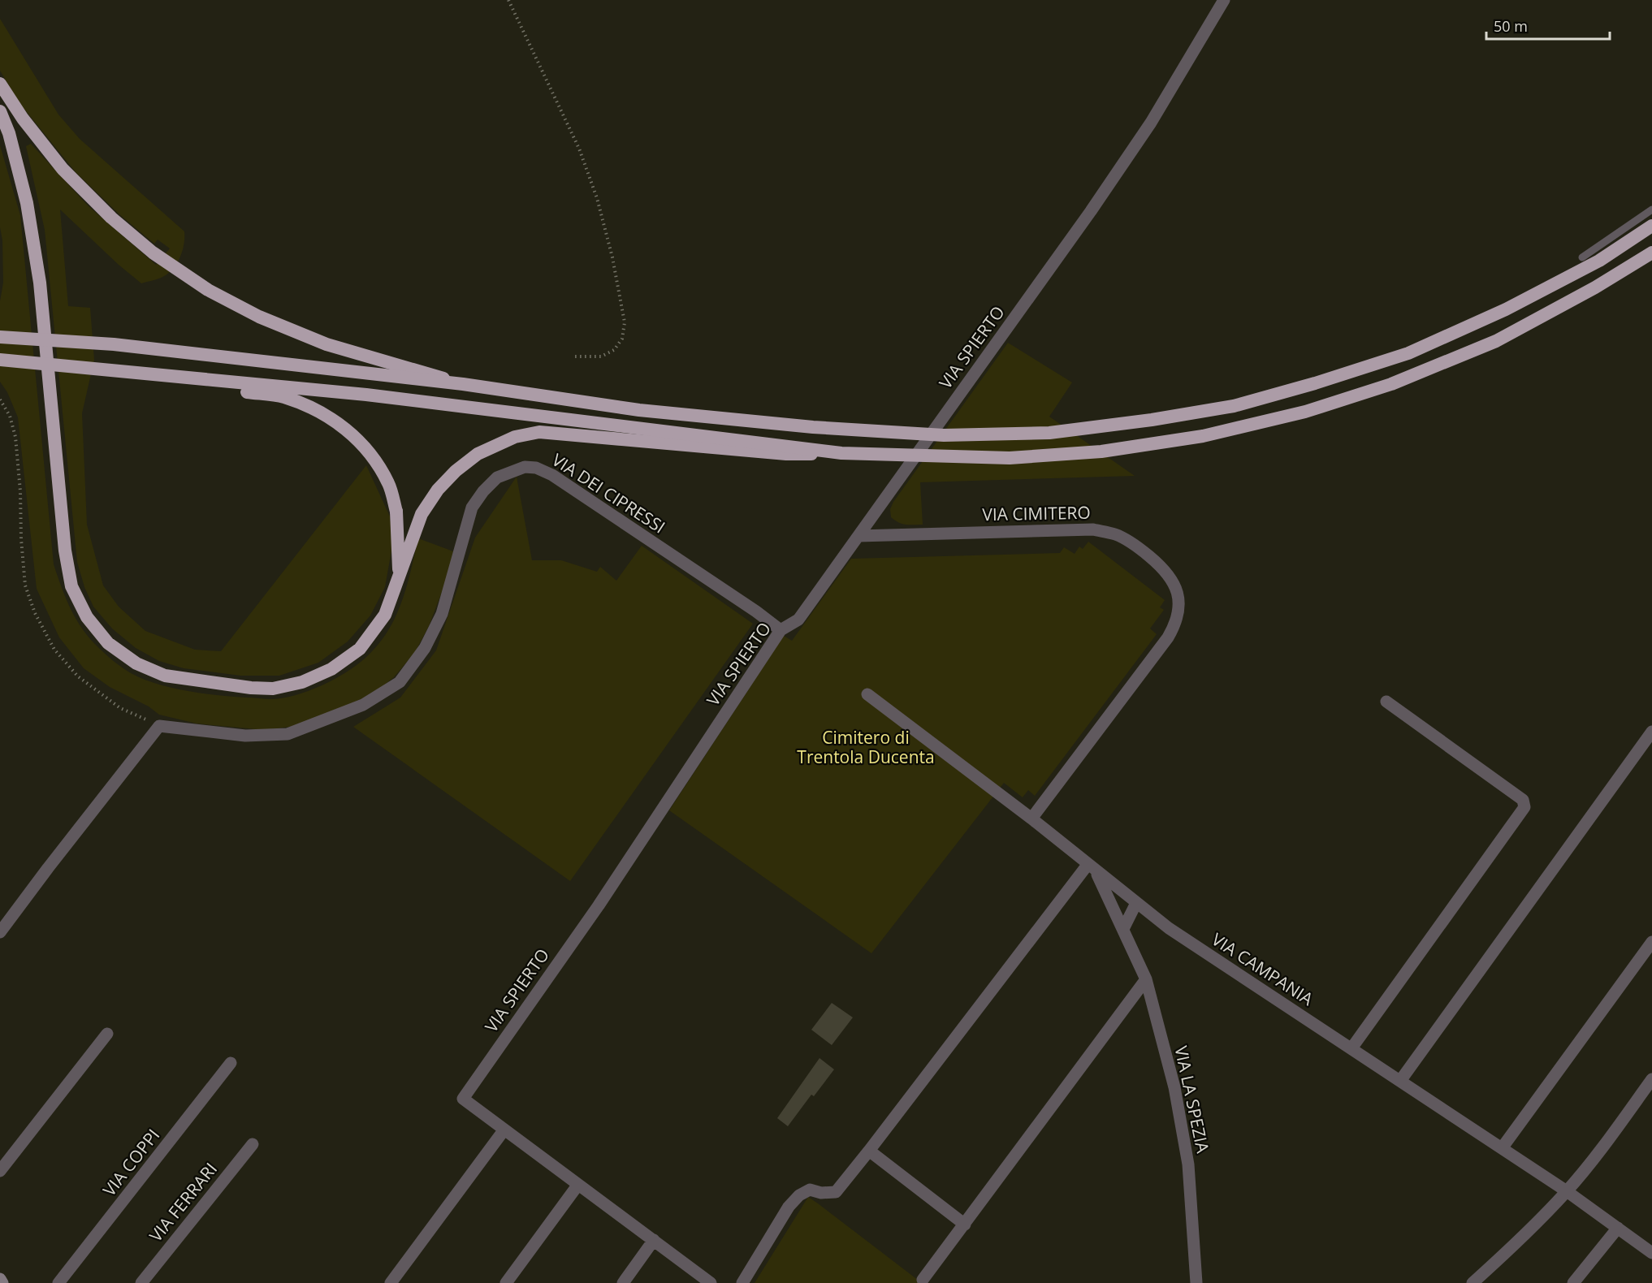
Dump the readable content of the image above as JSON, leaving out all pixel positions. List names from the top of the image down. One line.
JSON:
{"streets":{"street":["VIA SPIERTO","VIA DEI CIPRESSI","VIA CIMITERO","VIA CAMPANIA","VIA LA SPEZIA","VIA COPPI","VIA FERRARI"]},"crossings":[["VIA SPIERTO","VIA DEI CIPRESSI"],["VIA SPIERTO","VIA CIMITERO"],["VIA CIMITERO","VIA CAMPANIA"],["VIA CAMPANIA","VIA LA SPEZIA"]],"parks":["Cimitero di Trentola Ducenta"],"scale_bar":"50 m"}
